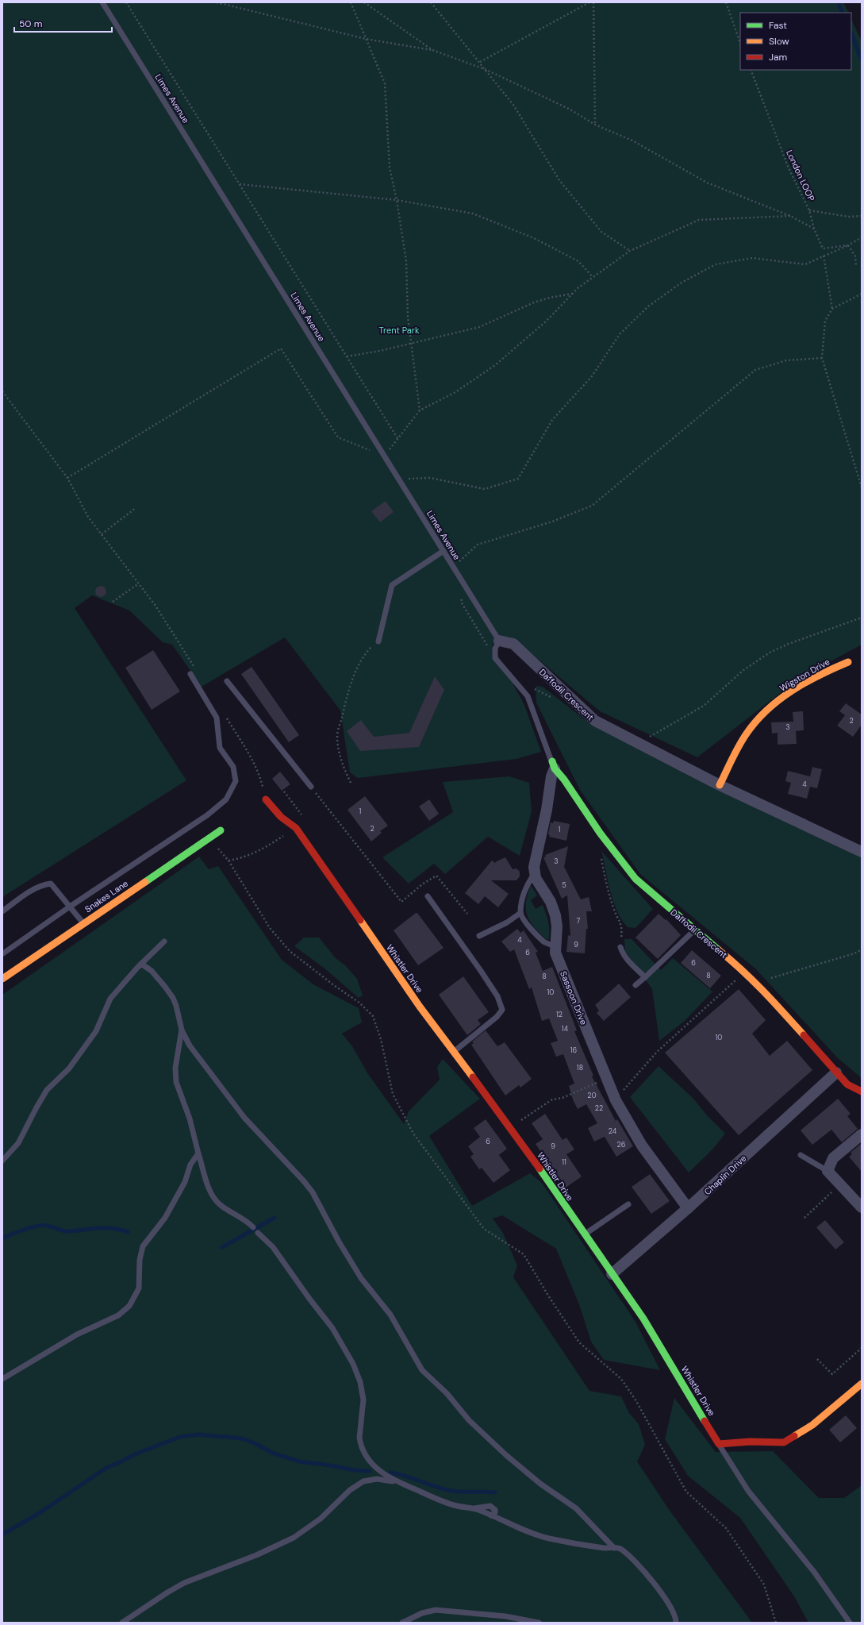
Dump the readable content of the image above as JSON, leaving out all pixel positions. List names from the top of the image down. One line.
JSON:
{"streets":{"street":["Wigston Drive","Daffodil Crescent","Snakes Lane","Whistler Drive","Sassoon Drive","Chaplin Drive"],"lane":["Limes Avenue"],"path":["London LOOP"]},"crossings":[["Limes Avenue","Daffodil Crescent"],["Wigston Drive","Daffodil Crescent"],["Daffodil Crescent","Chaplin Drive"],["Whistler Drive","Chaplin Drive"],["Sassoon Drive","Chaplin Drive"]],"parks":["Trent Park"],"house_numbers":["2","3","4","1","2","1","3","5","7","4","9","6","6","8","8","10","12","14","10","16","18","20","22","24","6","26","9","11"],"legend":["Fast","Slow","Jam"],"scale_bar":"50 m"}
